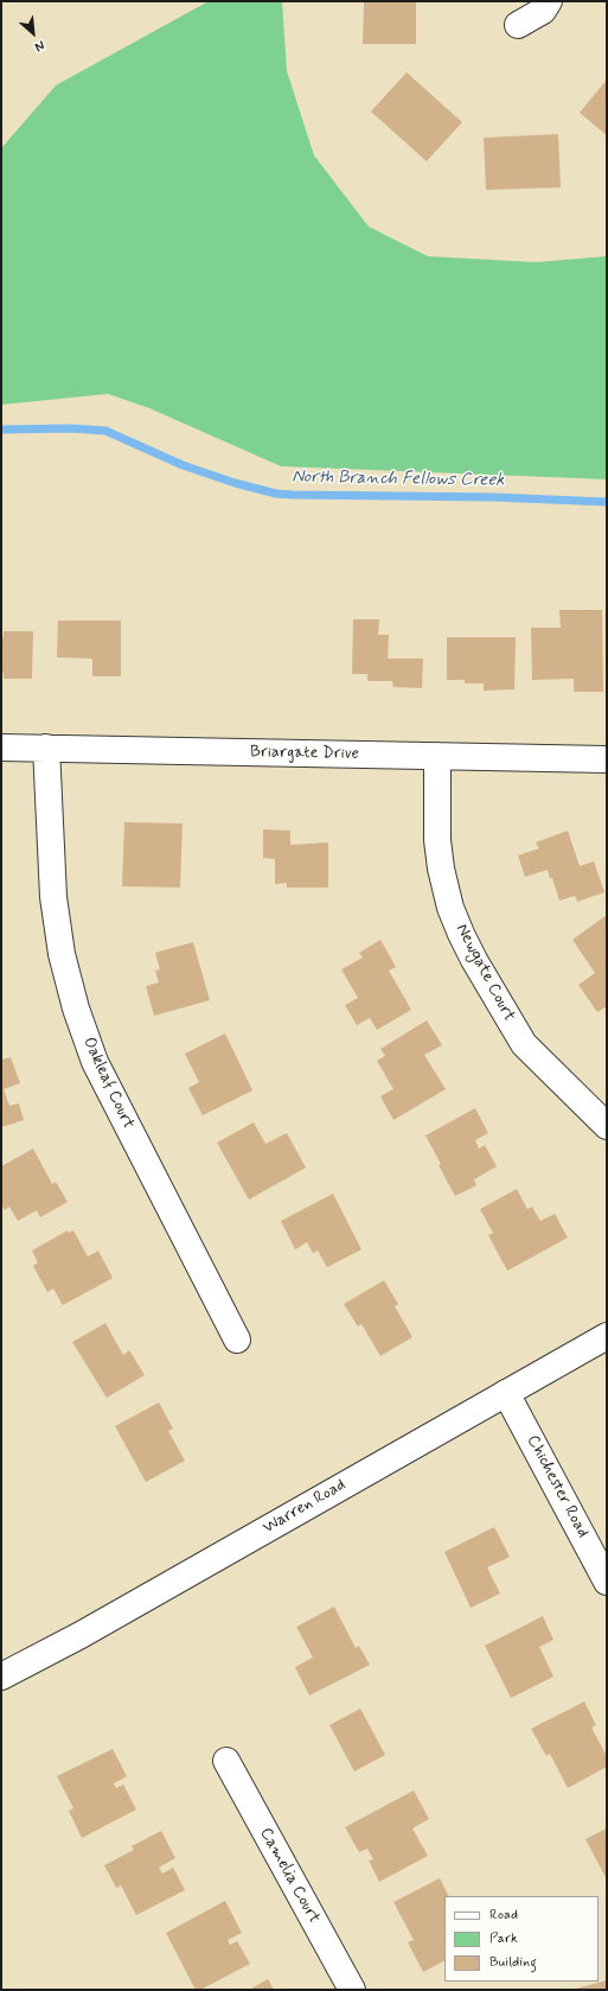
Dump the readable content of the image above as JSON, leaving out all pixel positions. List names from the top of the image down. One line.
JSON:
{"streets":{"street":["Briargate Drive","Newgate Court","Oakleaf Court","Chichester Road","Warren Road","Camelia Court"]},"crossings":[["Briargate Drive","Newgate Court"],["Briargate Drive","Oakleaf Court"],["Chichester Road","Warren Road"]],"water":["North Branch Fellows Creek"],"legend":["Road","Park","Building"],"north":"bottom right"}
